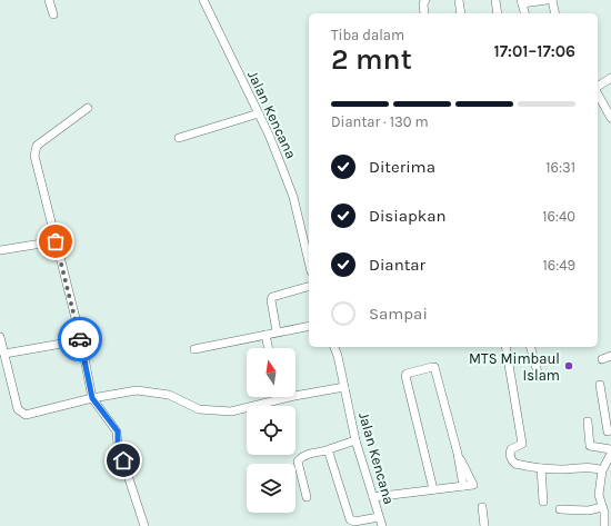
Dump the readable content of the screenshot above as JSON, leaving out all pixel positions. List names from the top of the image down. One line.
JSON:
{"streets":{"street":["Jalan Kencana"]},"places":["MTS Mimbaul Islam"],"north":"top","page":{"heading":["2 mnt","Tiba dalam","17:01–17:06"],"bar":"Diantar · 130 m","list":[["Diterima","16:31"],["Disiapkan","16:40"],["Diantar","16:49"],"Sampai"]}}
